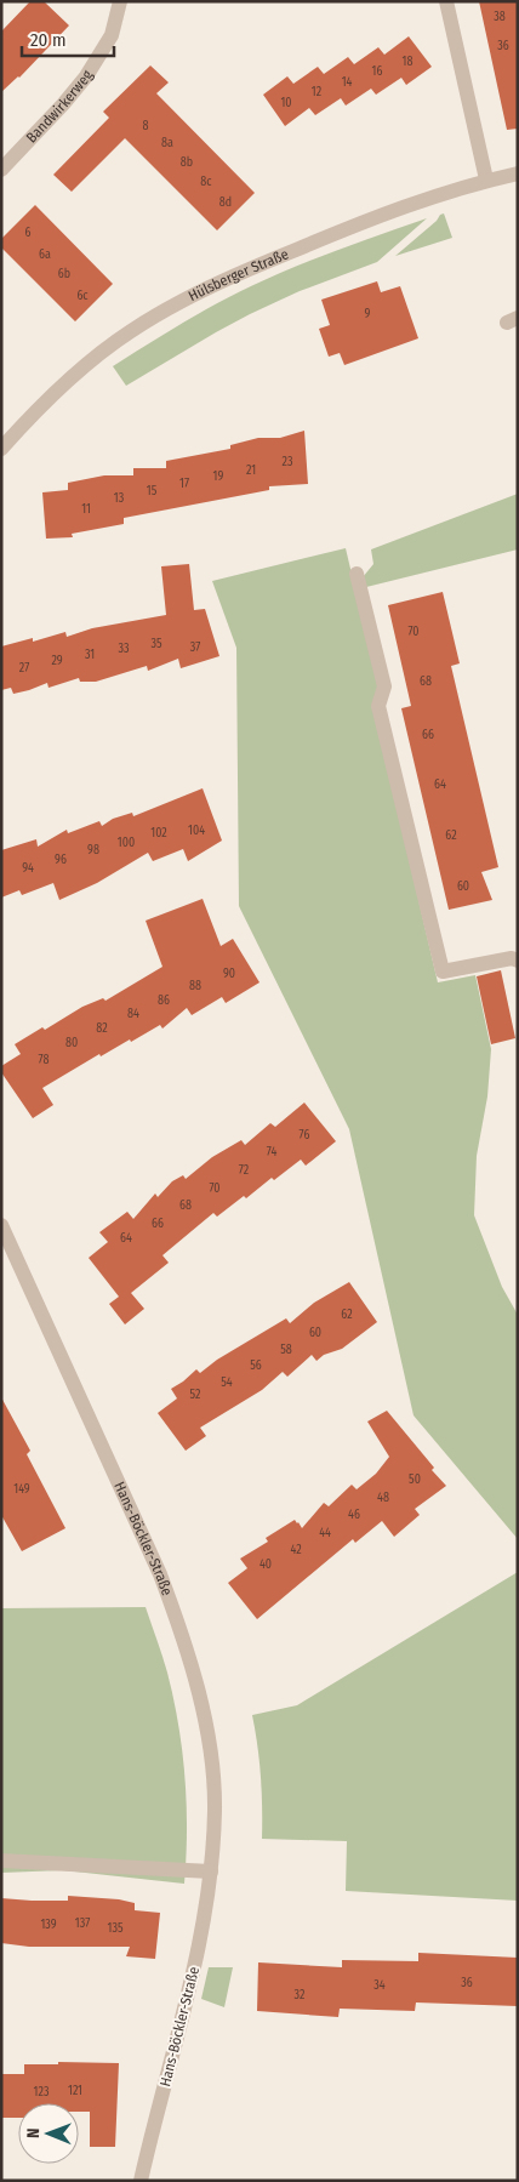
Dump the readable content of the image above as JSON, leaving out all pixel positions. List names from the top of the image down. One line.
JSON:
{"streets":{"street":["Bandwirkerweg","Hülsberger Straße","Hans-Böckler-Straße"]},"house_numbers":["38","36","18","16","14","12","10","8","8a","8b","8c","8d","6","6a","6b","6c","9","23","21","19","17","15","13","11","70","35","37","33","31","29","27","68","66","64","104","102","62","100","98","96","94","60","90","88","86","84","82","80","78","76","74","72","70","68","66","64","62","60","58","56","54","52","50","149","48","46","44","42","40","137","139","135","36","34","32","121","123"],"scale_bar":"20 m","north":"left"}
